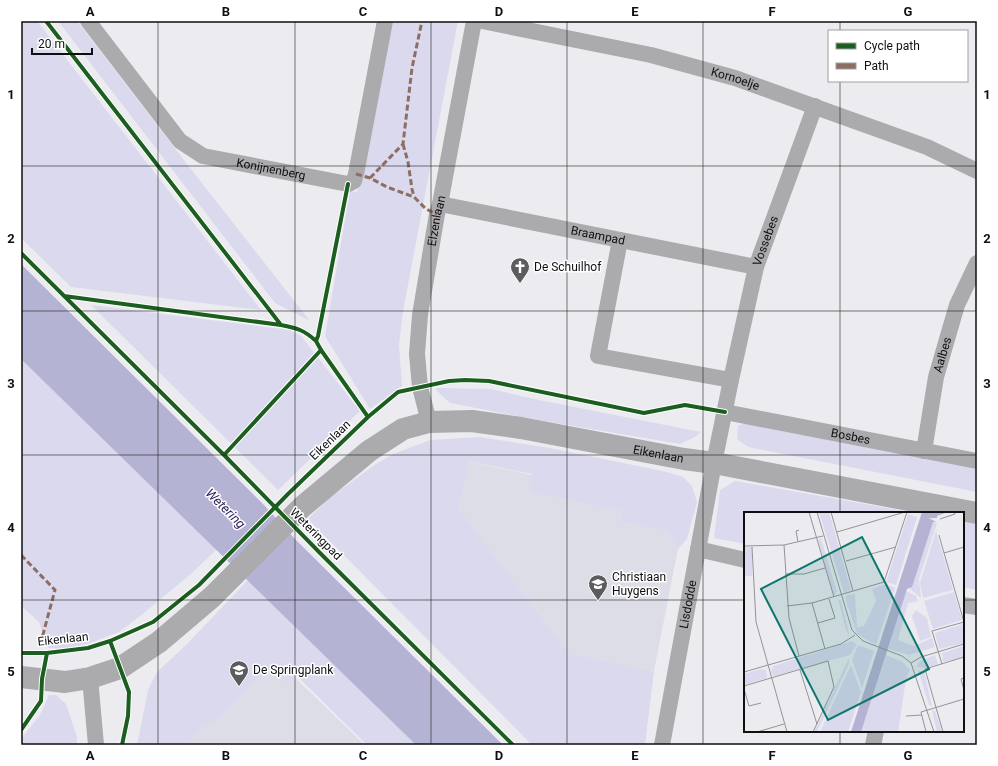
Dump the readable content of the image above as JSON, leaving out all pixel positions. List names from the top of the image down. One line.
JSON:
{"streets":{"street":["Kornoelje","Konijnenberg","Elzenlaan","Braampad","Vossebes","Aalbes","Bosbes","Eikenlaan","Lisdodde"],"cycle path":["Weteringpad"]},"crossings":[["Kornoelje","Vossebes"],["Elzenlaan","Braampad"],["Elzenlaan","Eikenlaan"],["Braampad","Vossebes"],["Vossebes","Bosbes"],["Vossebes","Eikenlaan"],["Vossebes","Lisdodde"],["Aalbes","Bosbes"],["Eikenlaan","Lisdodde"]],"water":["Wetering"],"places":{"church":["De Schuilhof"],"school or university":["Christiaan Huygens","De Springplank"]},"legend":["Cycle path","Path"],"scale_bar":"20 m","grid":{"columns":["A","B","C","D","E","F","G"],"rows":["1","2","3","4","5"]}}
